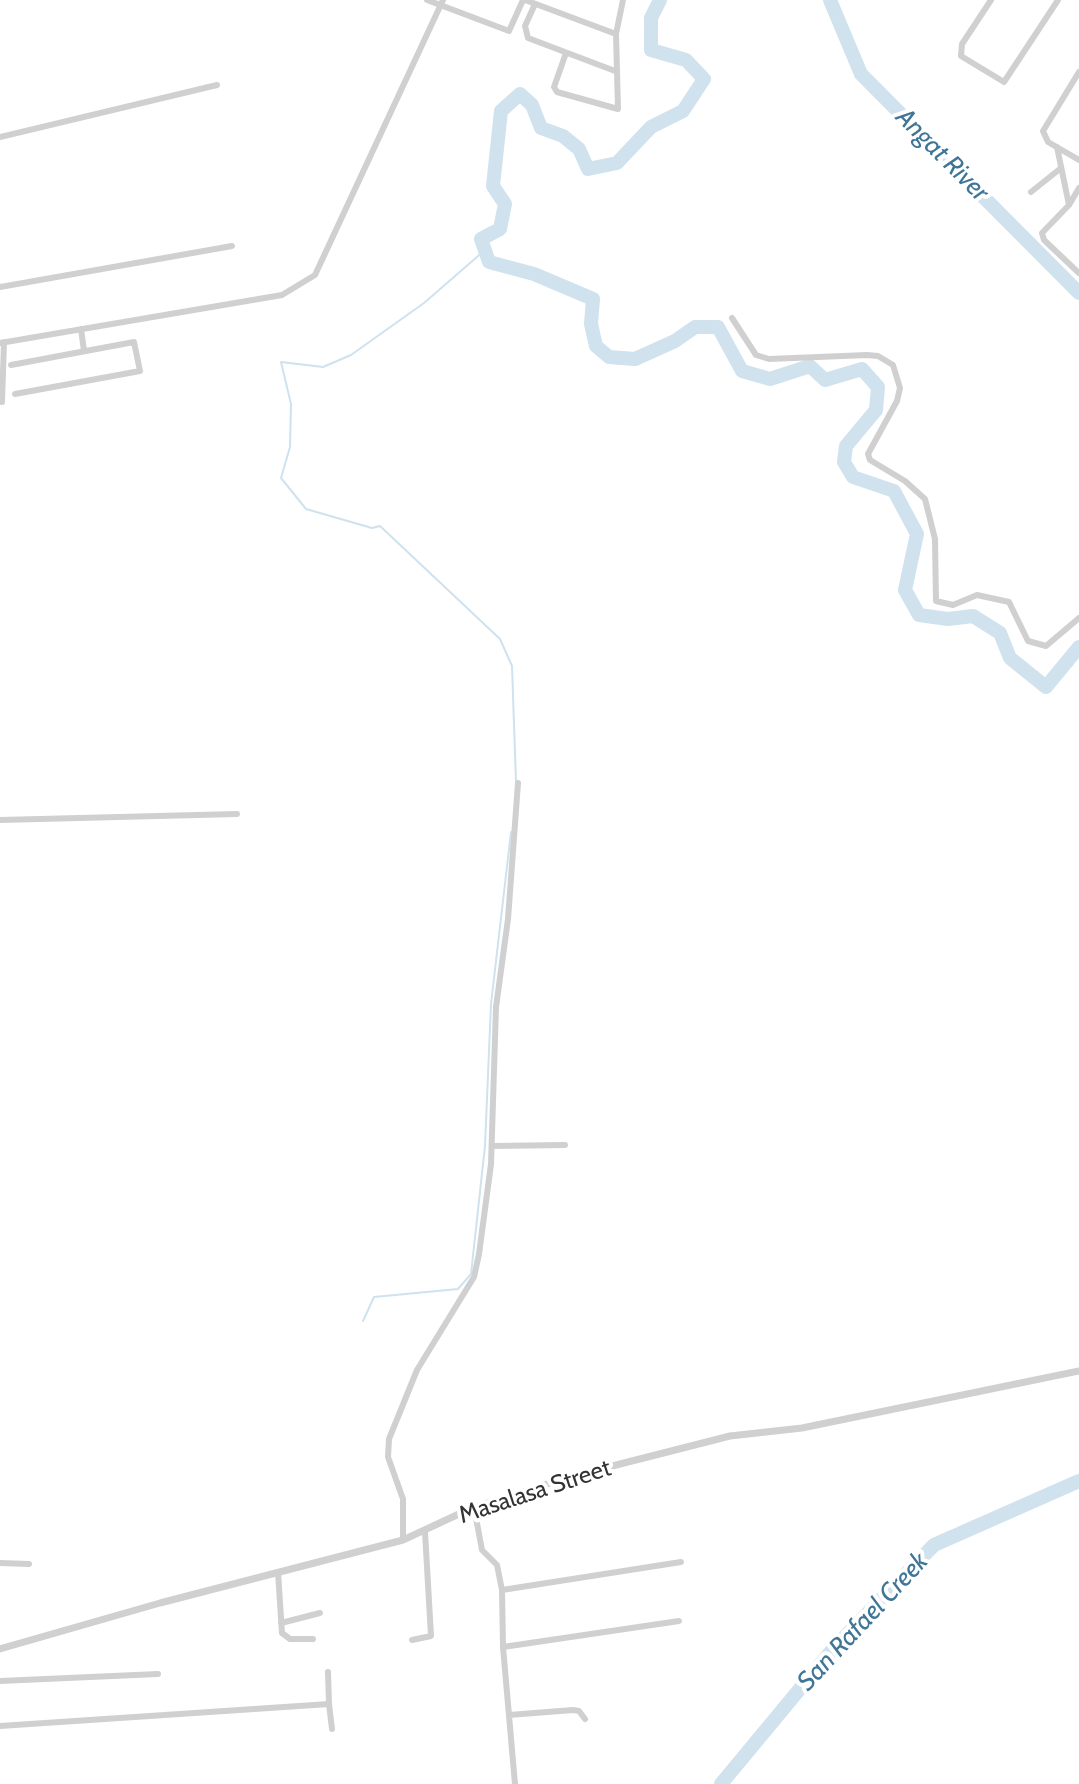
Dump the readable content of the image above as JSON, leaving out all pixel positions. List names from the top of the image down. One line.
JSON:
{"streets":{"street":["Masalasa Street"]},"water":["Angat River","San Rafael Creek"]}
